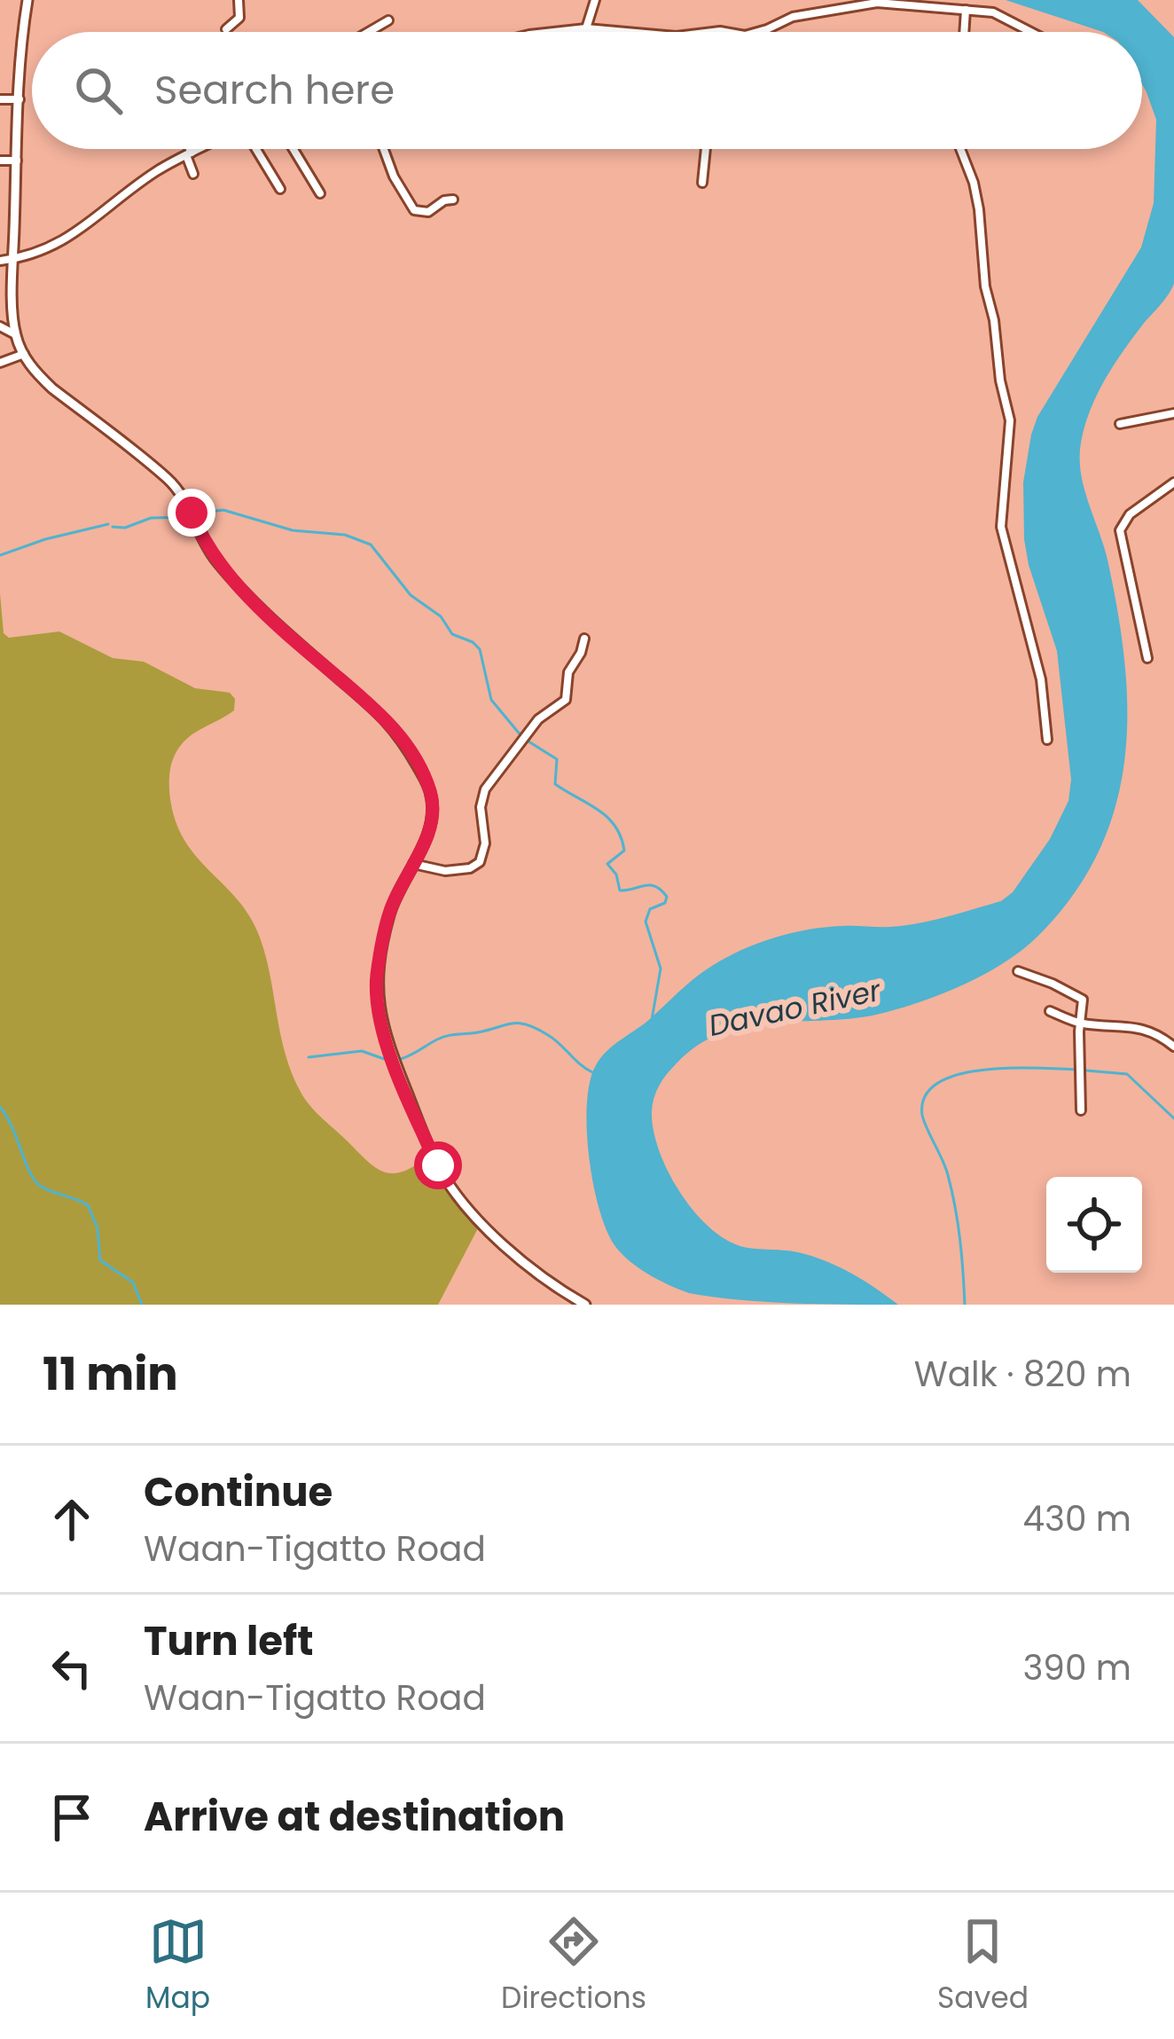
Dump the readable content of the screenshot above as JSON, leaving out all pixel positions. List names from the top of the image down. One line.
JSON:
{"water":["Davao River"],"page":{"search":"Search here","heading":["11 min","Walk · 820 m"],"list":[["Continue","Waan-Tigatto Road","430 m"],["Turn left","Waan-Tigatto Road","390 m"],"Arrive at destination"],"nav":["Map","Directions","Saved"]}}
